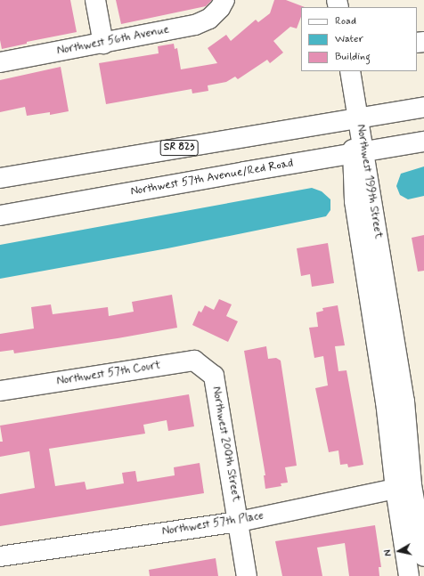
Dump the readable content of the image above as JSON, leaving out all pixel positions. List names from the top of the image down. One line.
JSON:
{"streets":{"street":["Northwest 56th Avenue","SR 823","Northwest 57th Avenue/Red Road","Northwest 199th Street","Northwest 57th Court","Northwest 200th Street","Northwest 57th Place"]},"crossings":[["SR 823","Northwest 199th Street"],["Northwest 57th Avenue/Red Road","Northwest 199th Street"],["Northwest 199th Street","Northwest 57th Place"],["Northwest 57th Court","Northwest 200th Street"],["Northwest 200th Street","Northwest 57th Place"]],"legend":["Road","Water","Building"],"north":"left"}
